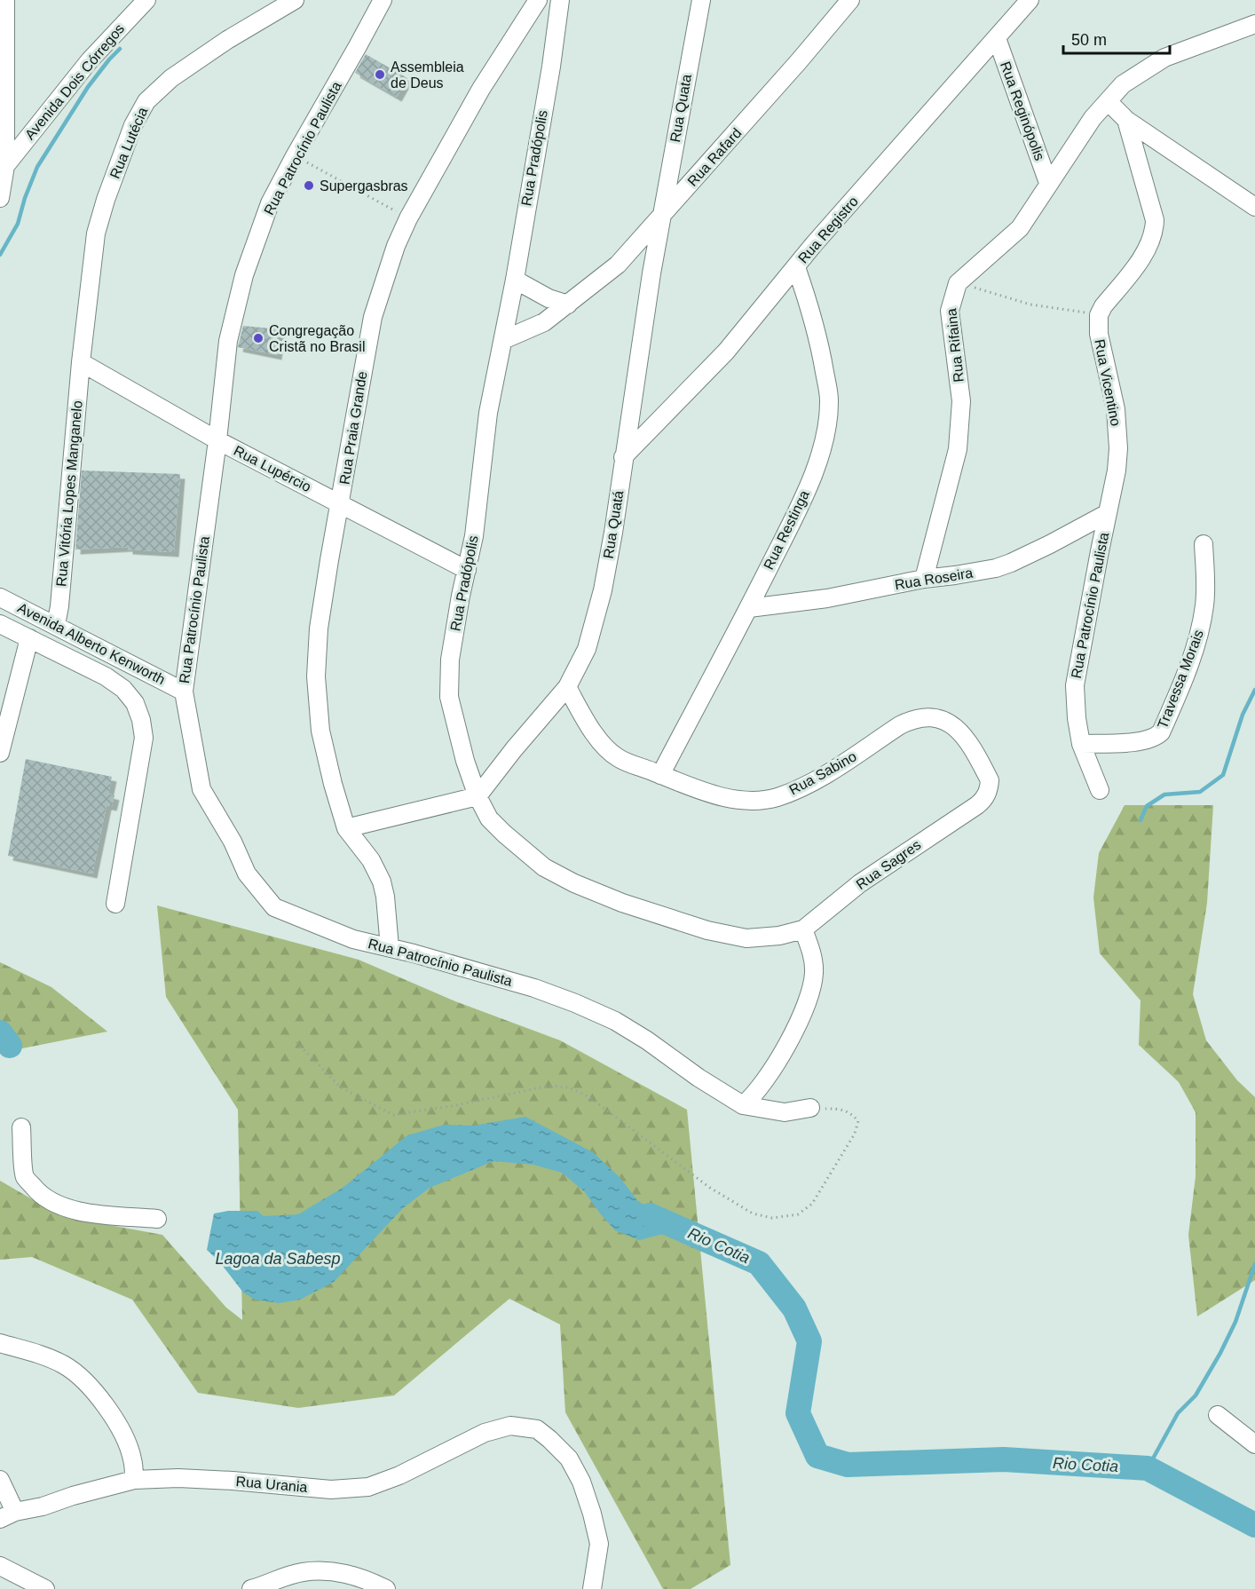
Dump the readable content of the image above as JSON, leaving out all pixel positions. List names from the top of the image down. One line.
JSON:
{"streets":{"street":["Avenida Dois Córregos","Rua Quata","Rua Reginópolis","Rua Lutécia","Rua Patrocínio Paulista","Rua Rafard","Rua Pradópolis","Rua Registro","Rua Rifaina","Rua Vicentino","Rua Praia Grande","Rua Lupércio","Rua Vitória Lopes Manganelo","Rua Quatá","Rua Restinga","Rua Roseira","Avenida Alberto Kenworth","Travessa Morais","Rua Sabino","Rua Sagres","Rua Urania"]},"crossings":[["Rua Quata","Rua Rafard"],["Rua Quata","Rua Quatá"],["Rua Reginópolis","Rua Registro"],["Rua Lutécia","Rua Lupércio"],["Rua Lutécia","Rua Vitória Lopes Manganelo"],["Rua Patrocínio Paulista","Rua Vicentino"],["Rua Patrocínio Paulista","Rua Praia Grande"],["Rua Patrocínio Paulista","Rua Lupércio"],["Rua Patrocínio Paulista","Rua Roseira"],["Rua Patrocínio Paulista","Avenida Alberto Kenworth"],["Rua Patrocínio Paulista","Travessa Morais"],["Rua Rafard","Rua Pradópolis"],["Rua Rafard","Rua Quatá"],["Rua Pradópolis","Rua Lupércio"],["Rua Pradópolis","Rua Quatá"],["Rua Pradópolis","Rua Sagres"],["Rua Registro","Rua Quatá"],["Rua Registro","Rua Restinga"],["Rua Rifaina","Rua Roseira"],["Rua Vicentino","Rua Roseira"],["Rua Praia Grande","Rua Lupércio"],["Rua Lupércio","Rua Vitória Lopes Manganelo"],["Rua Vitória Lopes Manganelo","Avenida Alberto Kenworth"],["Rua Quatá","Rua Sabino"],["Rua Restinga","Rua Roseira"],["Rua Restinga","Rua Sabino"],["Rua Sabino","Rua Sagres"]],"water":["Rio Cotia","Lagoa da Sabesp"],"places":["Assembleia de Deus","Supergasbras","Congregação Cristã no Brasil"],"scale_bar":"50 m"}
